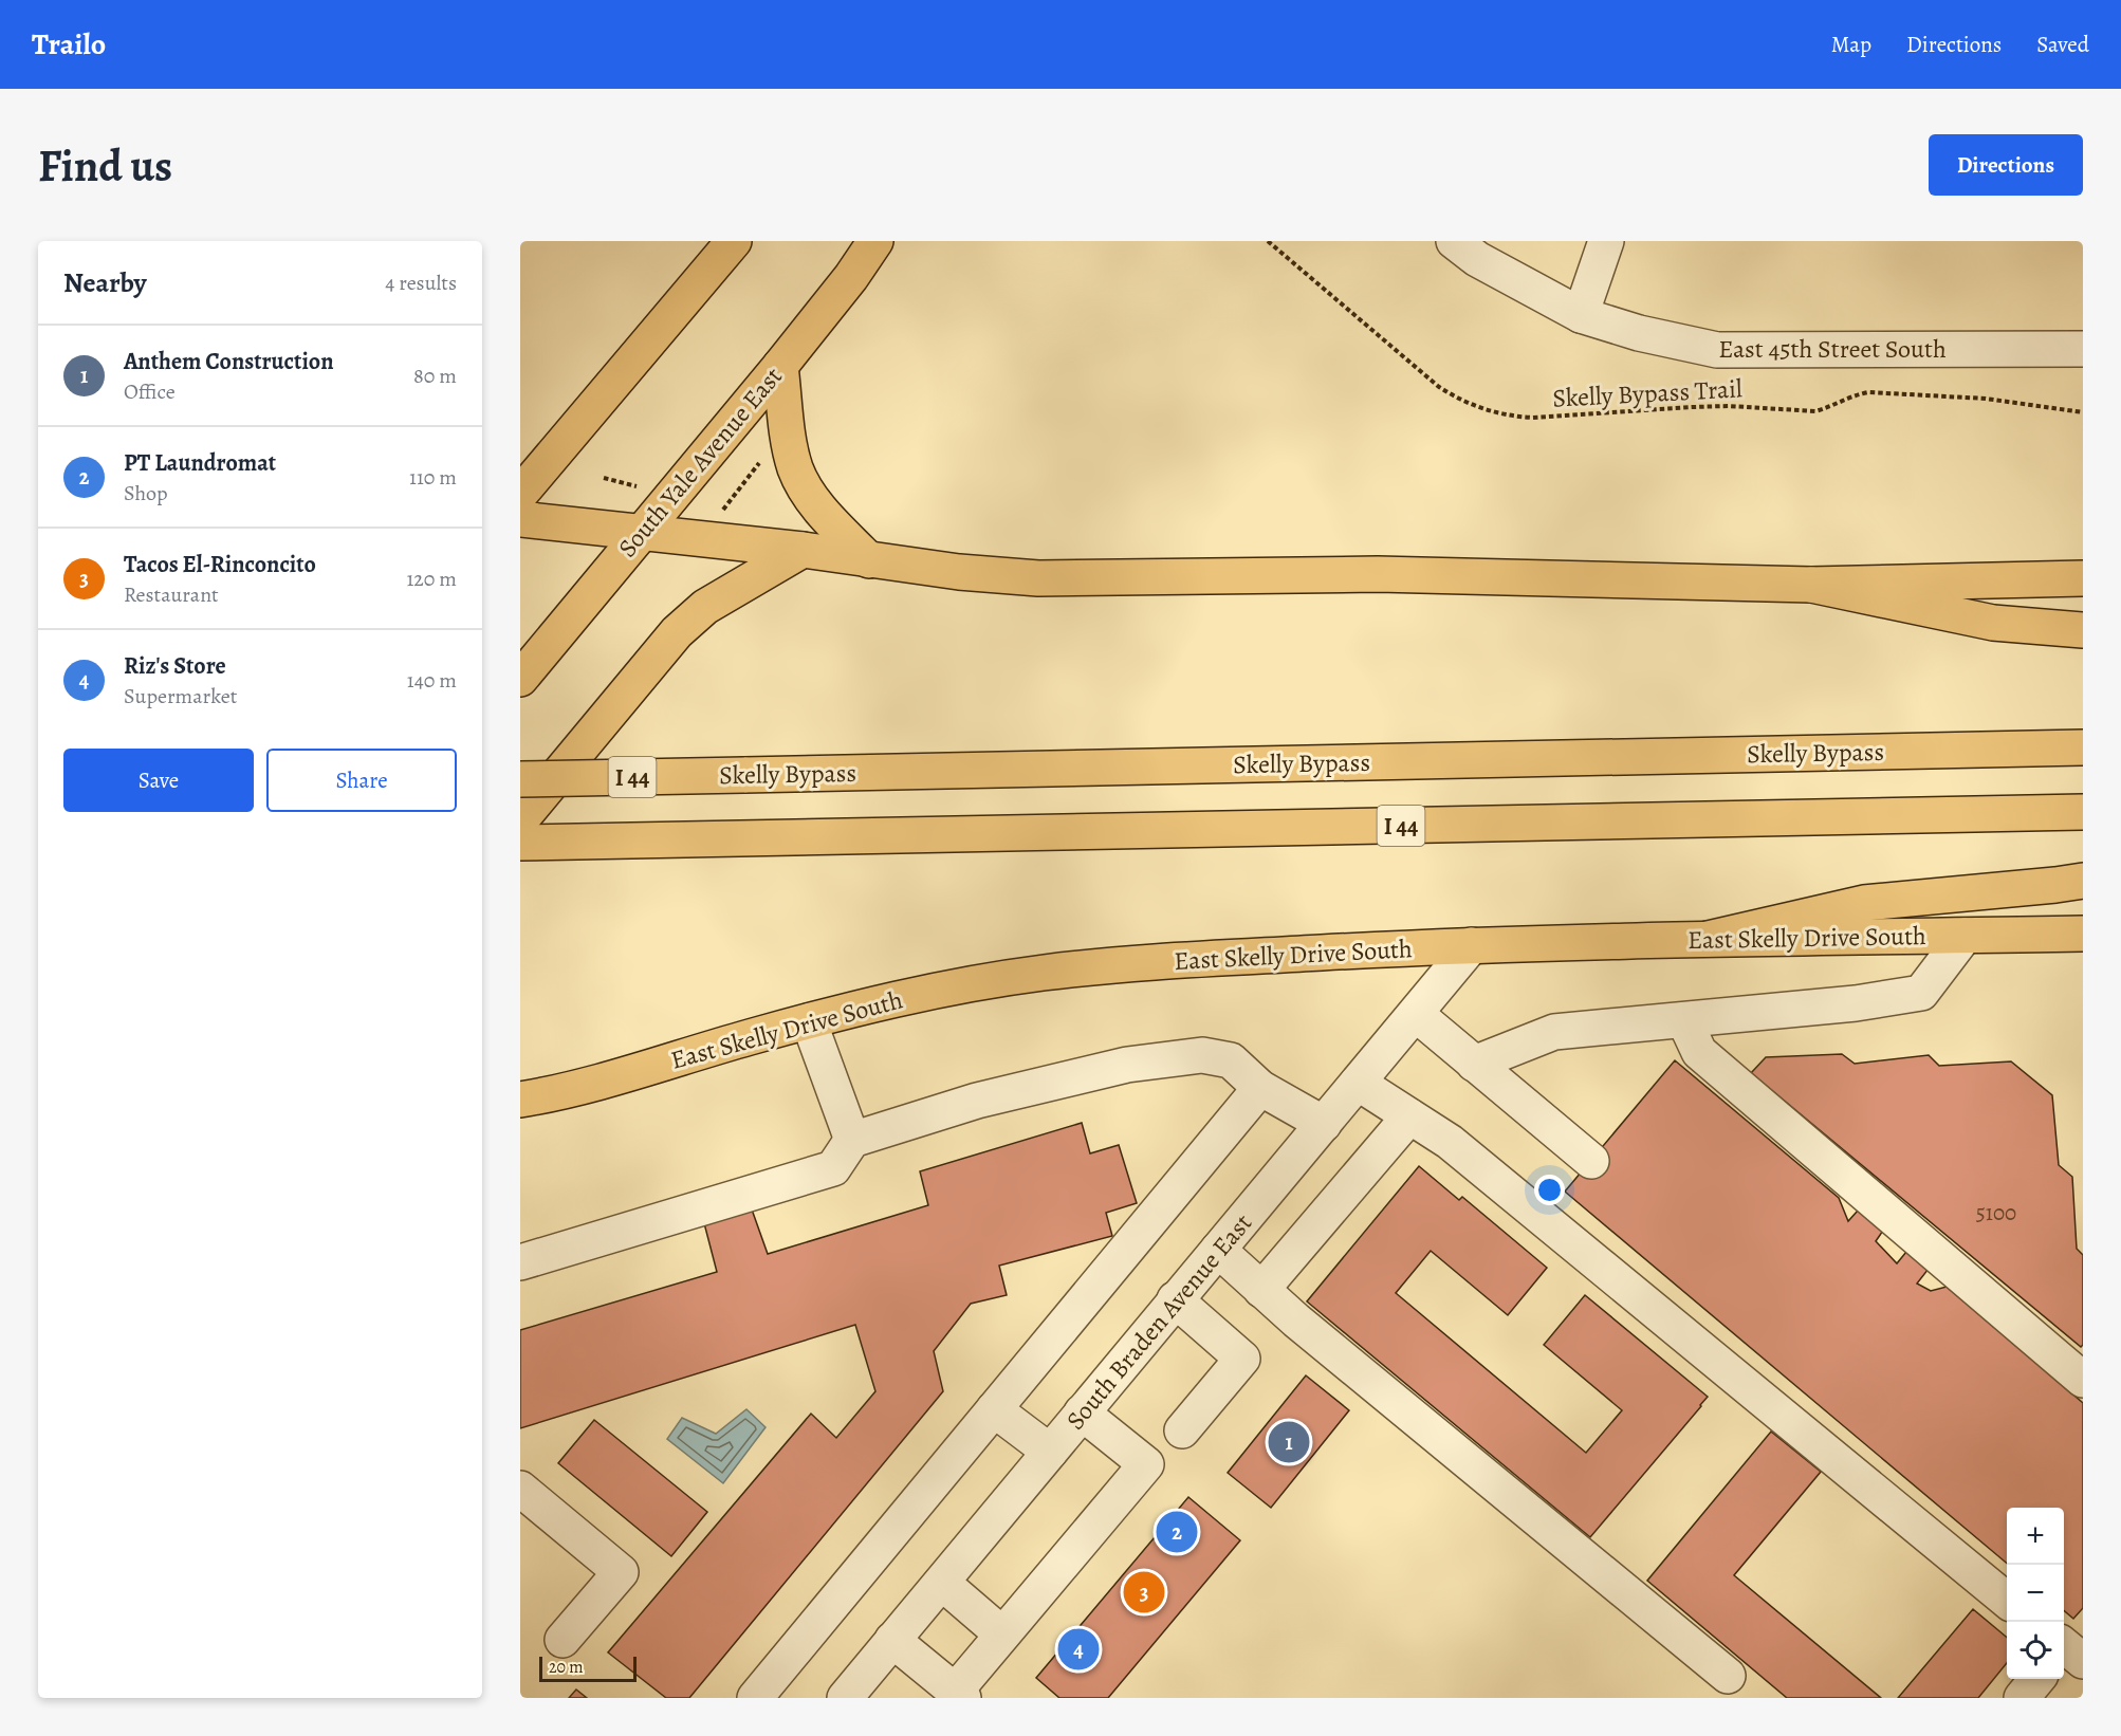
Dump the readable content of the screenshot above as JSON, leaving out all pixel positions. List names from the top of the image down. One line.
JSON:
{"streets":{"main road":["South Yale Avenue East","Skelly Bypass","I 44","East Skelly Drive South"],"street":["East 45th Street South","South Braden Avenue East"],"path":["Skelly Bypass Trail"]},"crossings":[["East Skelly Drive South","South Braden Avenue East"]],"house_numbers":["5100"],"scale_bar":"20 m","page":{"header":"Trailo","nav":["Map","Directions","Saved"],"buttons":["Directions",["Save","Share"]],"title":"Find us","heading":["Nearby","4 results"],"list":[{"mark":"1","name":"Anthem Construction","note":"Office","value":"80 m"},{"mark":"2","name":"PT Laundromat","note":"Shop","value":"110 m"},{"mark":"3","name":"Tacos El-Rinconcito","note":"Restaurant","value":"120 m"},{"mark":"4","name":"Riz's Store","note":"Supermarket","value":"140 m"}],"pins":["1","2","3","4"],"map_buttons":["+","−"],"scale":"20 m"}}
